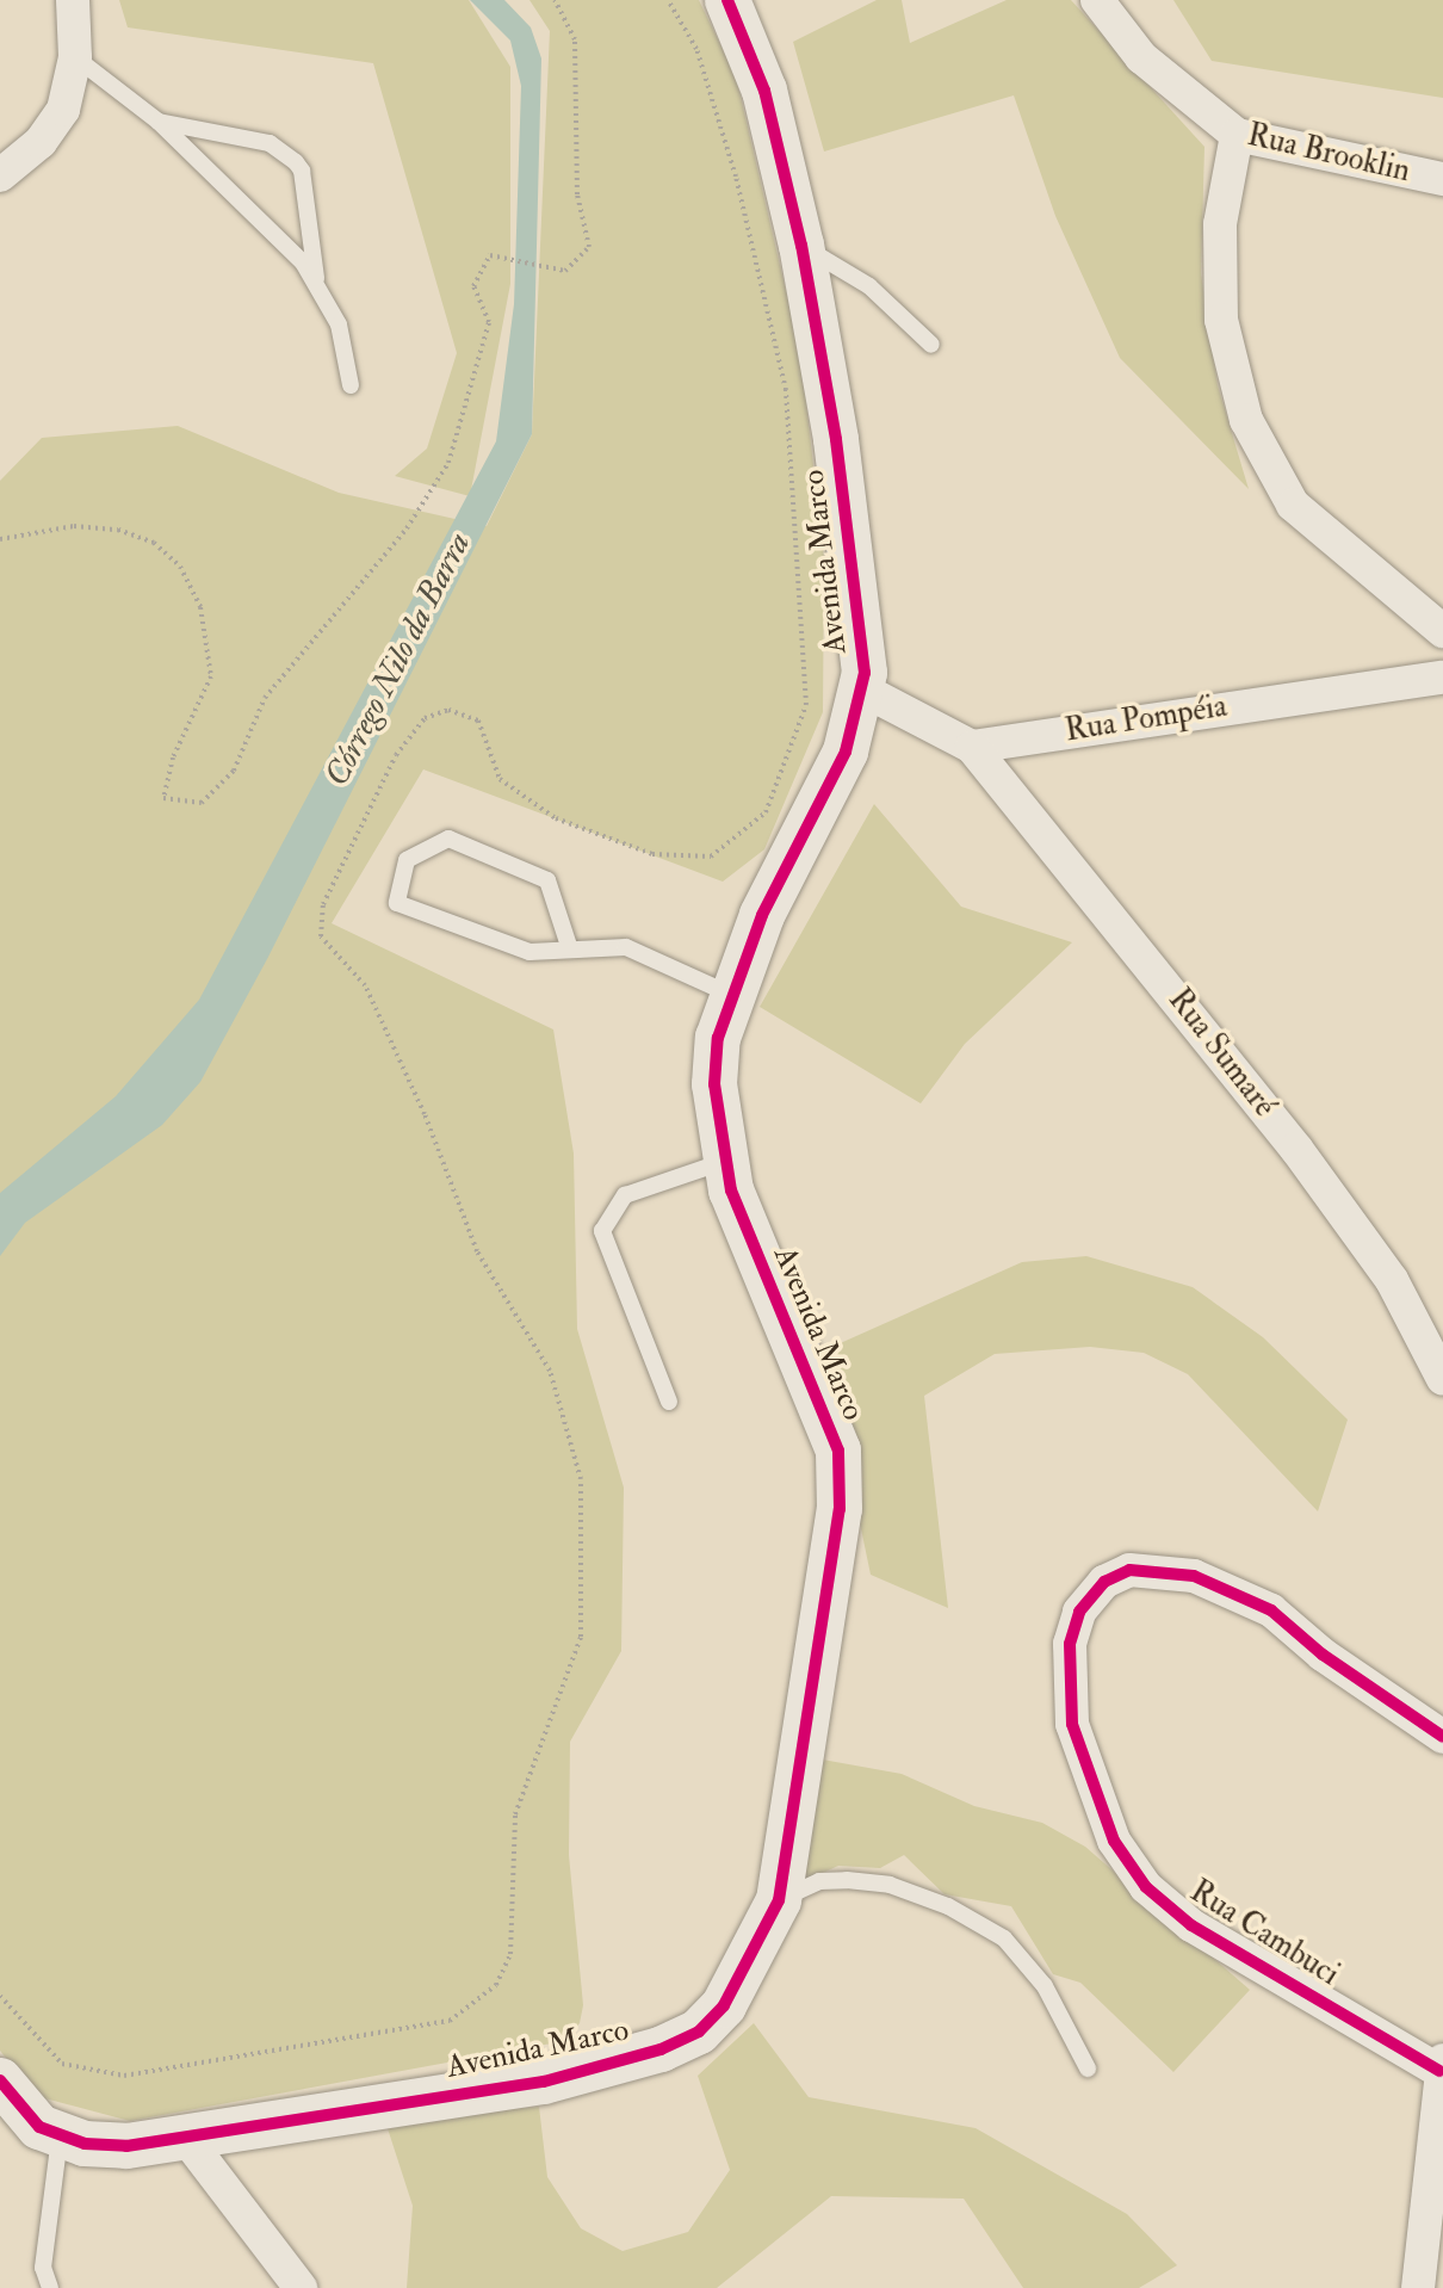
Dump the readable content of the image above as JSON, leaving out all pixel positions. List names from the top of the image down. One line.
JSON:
{"streets":{"main road":["Avenida Marco"],"street":["Rua Brooklin","Rua Pompéia","Rua Sumaré","Rua Cambuci"]},"crossings":[["Rua Pompéia","Rua Sumaré"]],"water":["Córrego Nilo da Barra"]}
